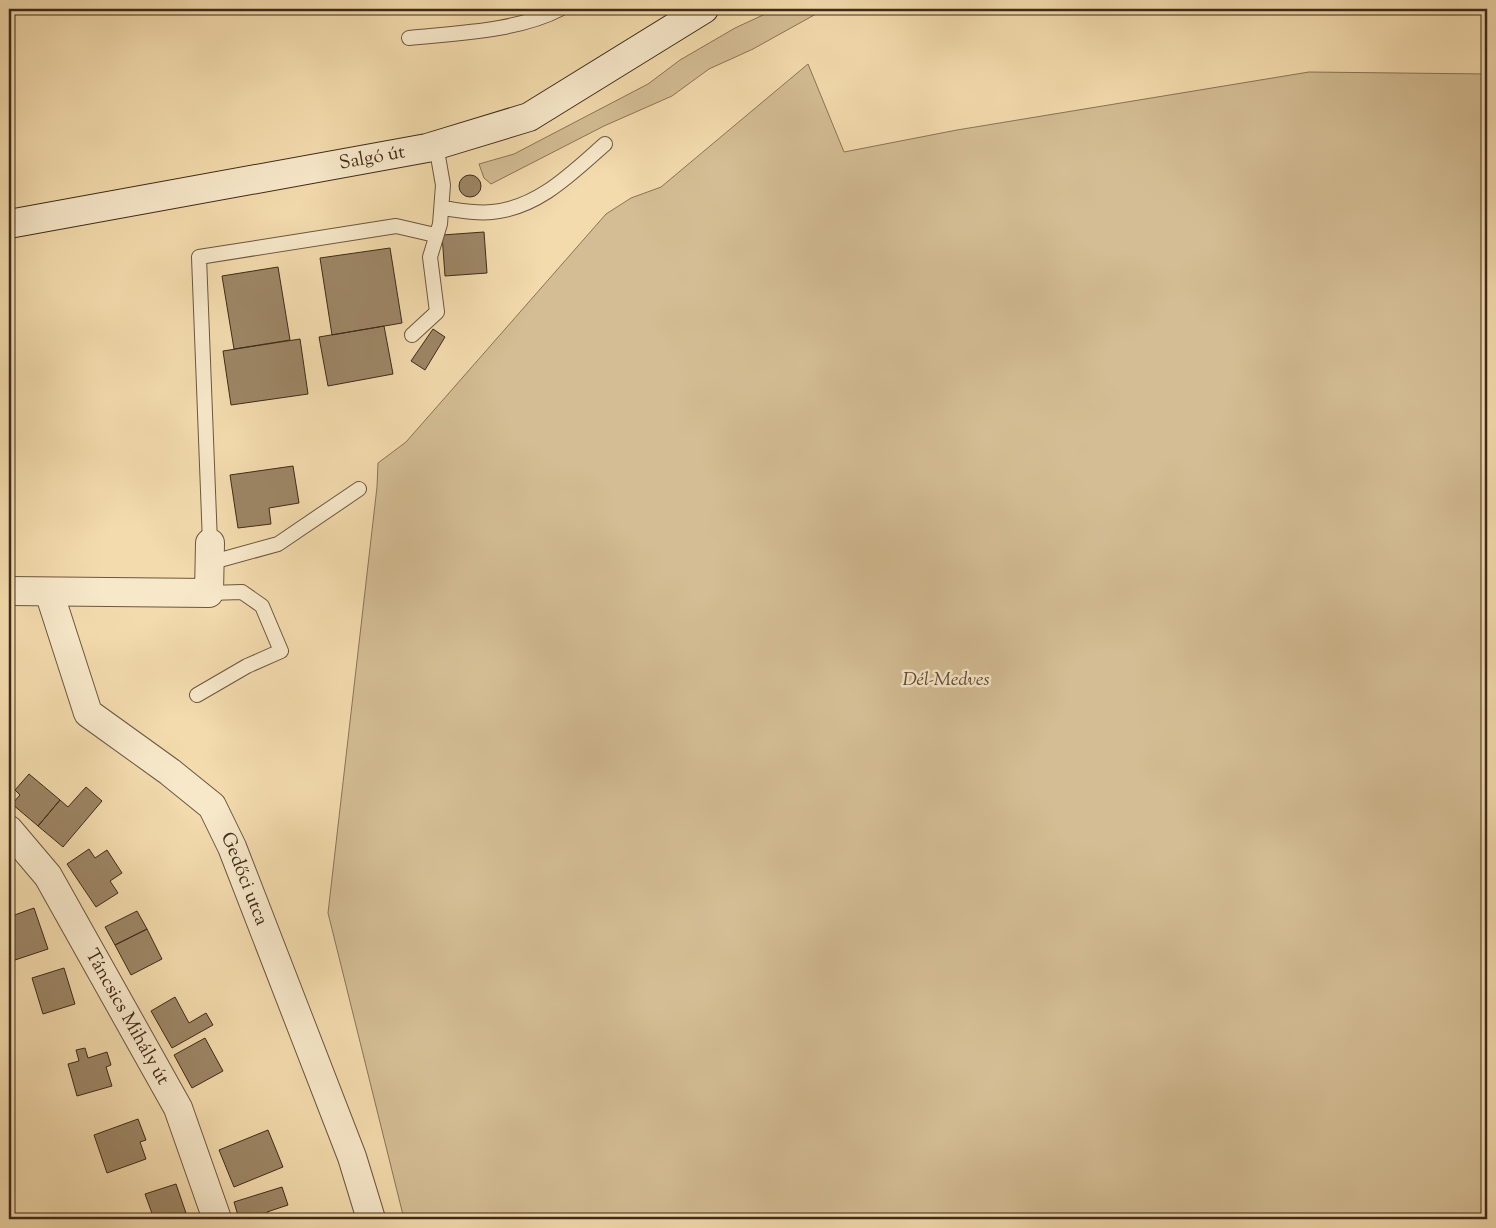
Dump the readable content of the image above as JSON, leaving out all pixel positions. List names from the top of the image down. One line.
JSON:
{"streets":{"street":["Salgó út","Gedőci utca","Táncsics Mihály út"]},"parks":["Dél-Medves"]}
